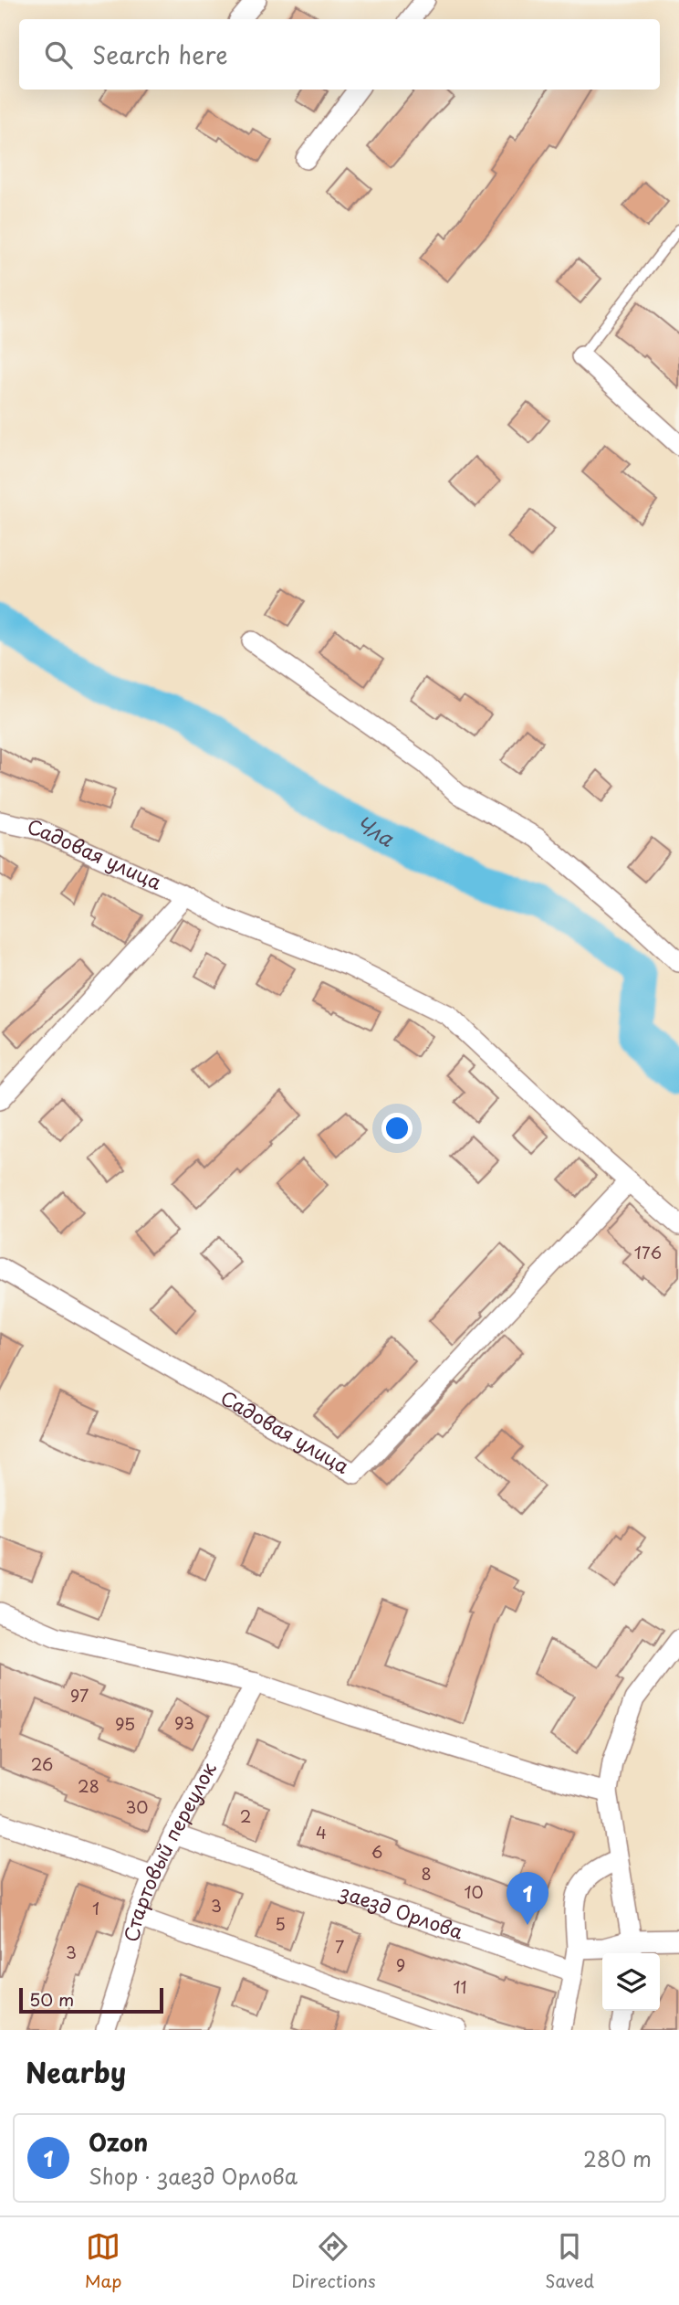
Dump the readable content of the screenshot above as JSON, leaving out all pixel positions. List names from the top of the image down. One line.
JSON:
{"streets":{"street":["Садовая улица","Стартовый переулок","заезд Орлова"]},"crossings":[["Стартовый переулок","заезд Орлова"]],"water":["Чла"],"house_numbers":["176","97","93","95","26","28","30","2","4","6","8","10","3","1","5","7","3","9","11"],"scale_bar":"50 m","page":{"search":"Search here","pins":"1","scale":"50 m","heading":"Nearby","list":[{"mark":"1","name":"Ozon","note":"Shop · заезд Орлова","value":"280 m"}],"nav":["Map","Directions","Saved"]}}
